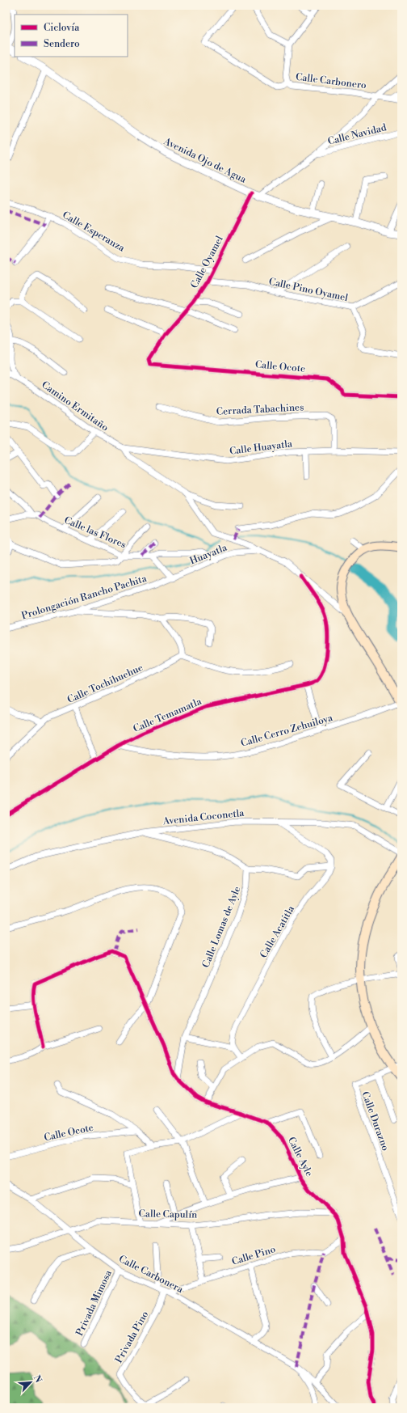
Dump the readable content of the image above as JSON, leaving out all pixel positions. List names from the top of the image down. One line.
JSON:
{"streets":{"street":["Calle Carbonero","Calle Navidad","Avenida Ojo de Agua","Calle Esperanza","Calle Oyamel","Calle Pino Oyamel","Calle Ocote","Camino Ermitaño","Cerrada Tabachines","Calle Huayatla","Calle las Flores","Huayatla","Prolongación Rancho Pachita","Calle Tochihuehue","Calle Temamatla","Calle Cerro Zehuiloya","Avenida Coconetla","Calle Lomas de Ayle","Calle Acatitla","Calle Durazno","Calle Ayle","Calle Capulín","Calle Pino","Calle Carbonera","Privada Mimosa","Privada Pino"]},"crossings":[["Avenida Ojo de Agua","Calle Oyamel"],["Calle Esperanza","Calle Oyamel"],["Calle Oyamel","Calle Pino Oyamel"],["Calle Oyamel","Calle Ocote"],["Camino Ermitaño","Calle Huayatla"],["Camino Ermitaño","Huayatla"],["Camino Ermitaño","Calle Temamatla"],["Cerrada Tabachines","Calle Huayatla"],["Calle las Flores","Huayatla"],["Huayatla","Prolongación Rancho Pachita"],["Calle Temamatla","Calle Cerro Zehuiloya"],["Calle Lomas de Ayle","Calle Ayle"],["Calle Ayle","Calle Capulín"],["Calle Ayle","Calle Pino"],["Calle Capulín","Calle Carbonera"],["Calle Pino","Calle Carbonera"],["Calle Pino","Privada Pino"],["Calle Carbonera","Privada Mimosa"],["Calle Carbonera","Privada Pino"]],"legend":["Ciclovía","Sendero"],"north":"top right"}
